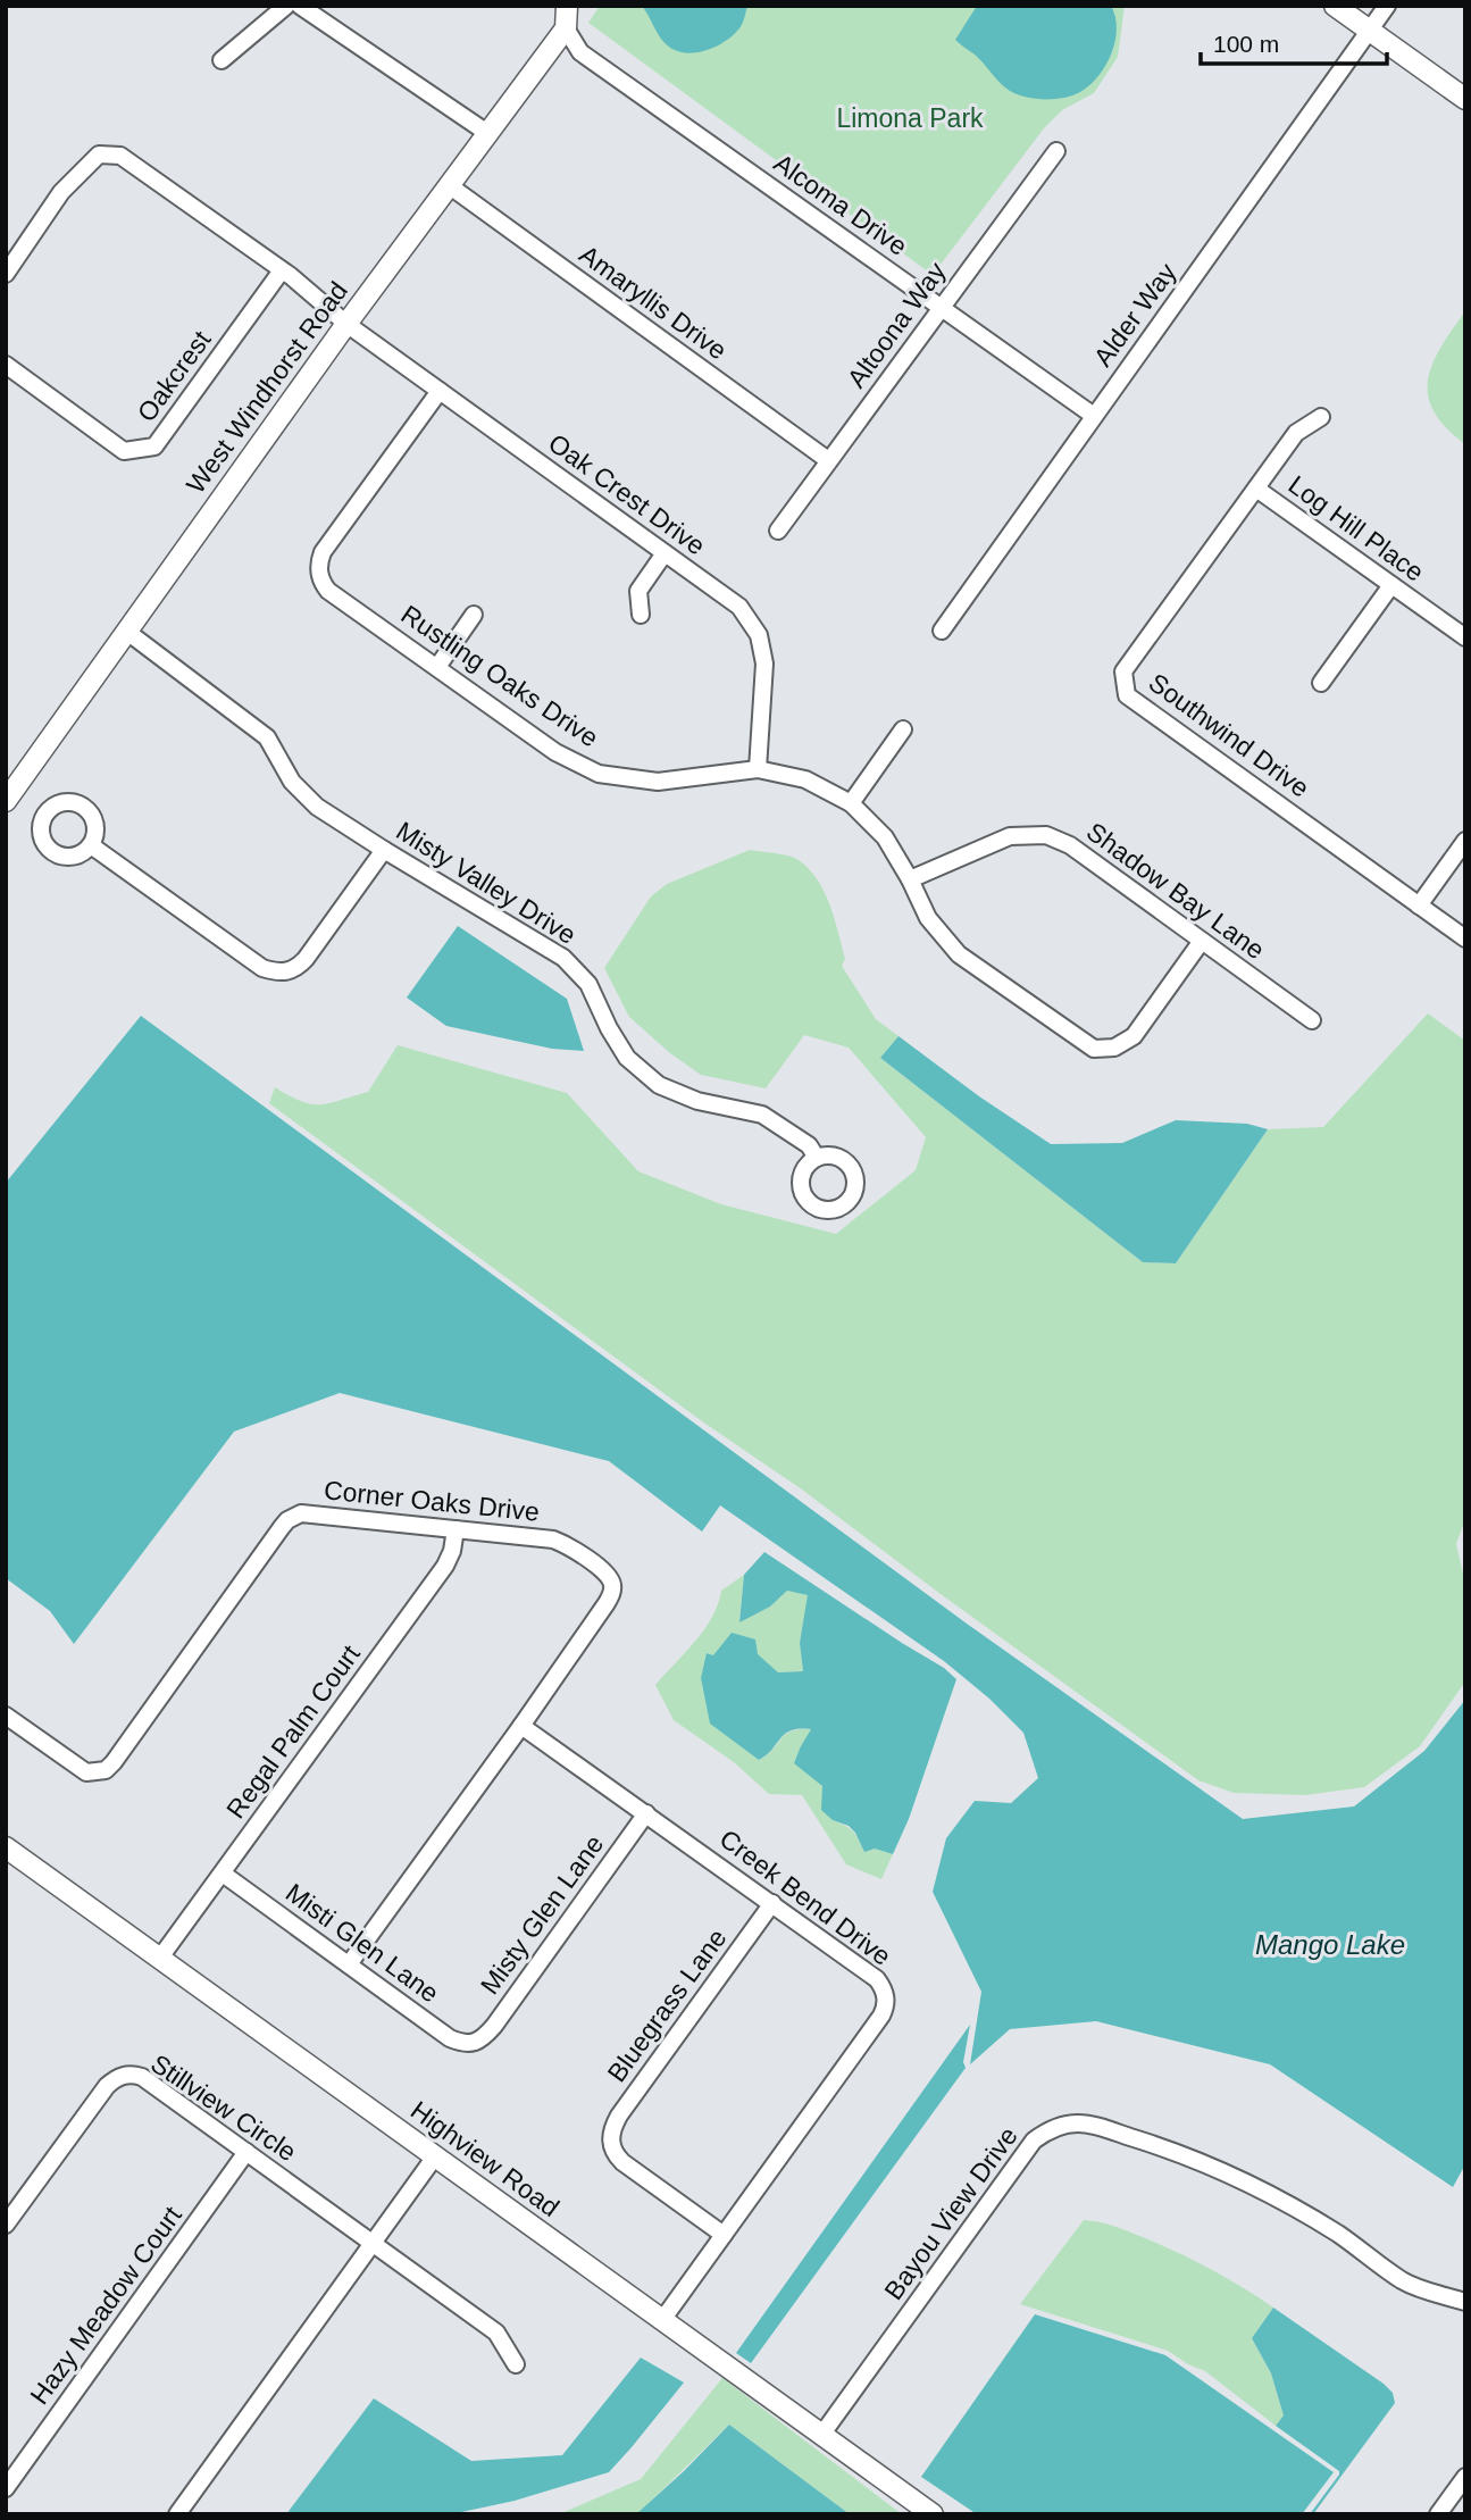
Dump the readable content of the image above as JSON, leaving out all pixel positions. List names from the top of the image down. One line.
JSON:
{"streets":{"street":["Alcoma Drive","Amaryllis Drive","Alder Way","Altoona Way","Oakcrest","West Windhorst Road","Oak Crest Drive","Log Hill Place","Rustling Oaks Drive","Southwind Drive","Misty Valley Drive","Shadow Bay Lane","Corner Oaks Drive","Regal Palm Court","Creek Bend Drive","Misty Glen Lane","Misti Glen Lane","Bluegrass Lane","Stillview Circle","Highview Road","Bayou View Drive","Hazy Meadow Court"]},"crossings":[["Alcoma Drive","Alder Way"],["Alcoma Drive","Altoona Way"],["Alcoma Drive","West Windhorst Road"],["Amaryllis Drive","Altoona Way"],["Amaryllis Drive","West Windhorst Road"],["West Windhorst Road","Oak Crest Drive"],["West Windhorst Road","Misty Valley Drive"],["Oak Crest Drive","Rustling Oaks Drive"],["Log Hill Place","Southwind Drive"],["Rustling Oaks Drive","Shadow Bay Lane"],["Corner Oaks Drive","Regal Palm Court"],["Corner Oaks Drive","Creek Bend Drive"],["Corner Oaks Drive","Misti Glen Lane"],["Regal Palm Court","Misti Glen Lane"],["Regal Palm Court","Highview Road"],["Creek Bend Drive","Misty Glen Lane"],["Creek Bend Drive","Bluegrass Lane"],["Creek Bend Drive","Highview Road"],["Misty Glen Lane","Misti Glen Lane"],["Stillview Circle","Hazy Meadow Court"],["Highview Road","Bayou View Drive"]],"water":["Mango Lake"],"parks":["Limona Park"],"scale_bar":"100 m"}
